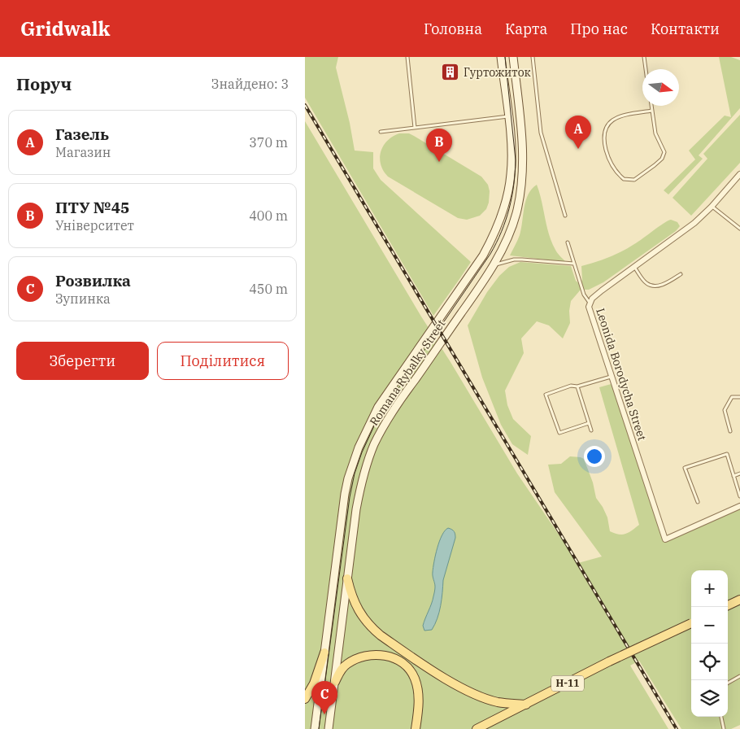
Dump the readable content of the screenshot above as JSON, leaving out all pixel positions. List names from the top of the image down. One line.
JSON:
{"streets":{"main road":["Romana Rybalky Street","Н-11"],"street":["Leonida Borodycha Street"]},"places":{"building":["Гуртожиток"]},"north":"right","page":{"header":"Gridwalk","nav":["Головна","Карта","Про нас","Контакти"],"heading":["Поруч","Знайдено: 3"],"list":[{"mark":"A","name":"Газель","note":"Магазин","value":"370 m"},{"mark":"B","name":"ПТУ №45","note":"Університет","value":"400 m"},{"mark":"C","name":"Розвилка","note":"Зупинка","value":"450 m"}],"pins":["A","B","C"],"buttons":["Зберегти","Поділитися"],"map_buttons":["+","−"]}}
